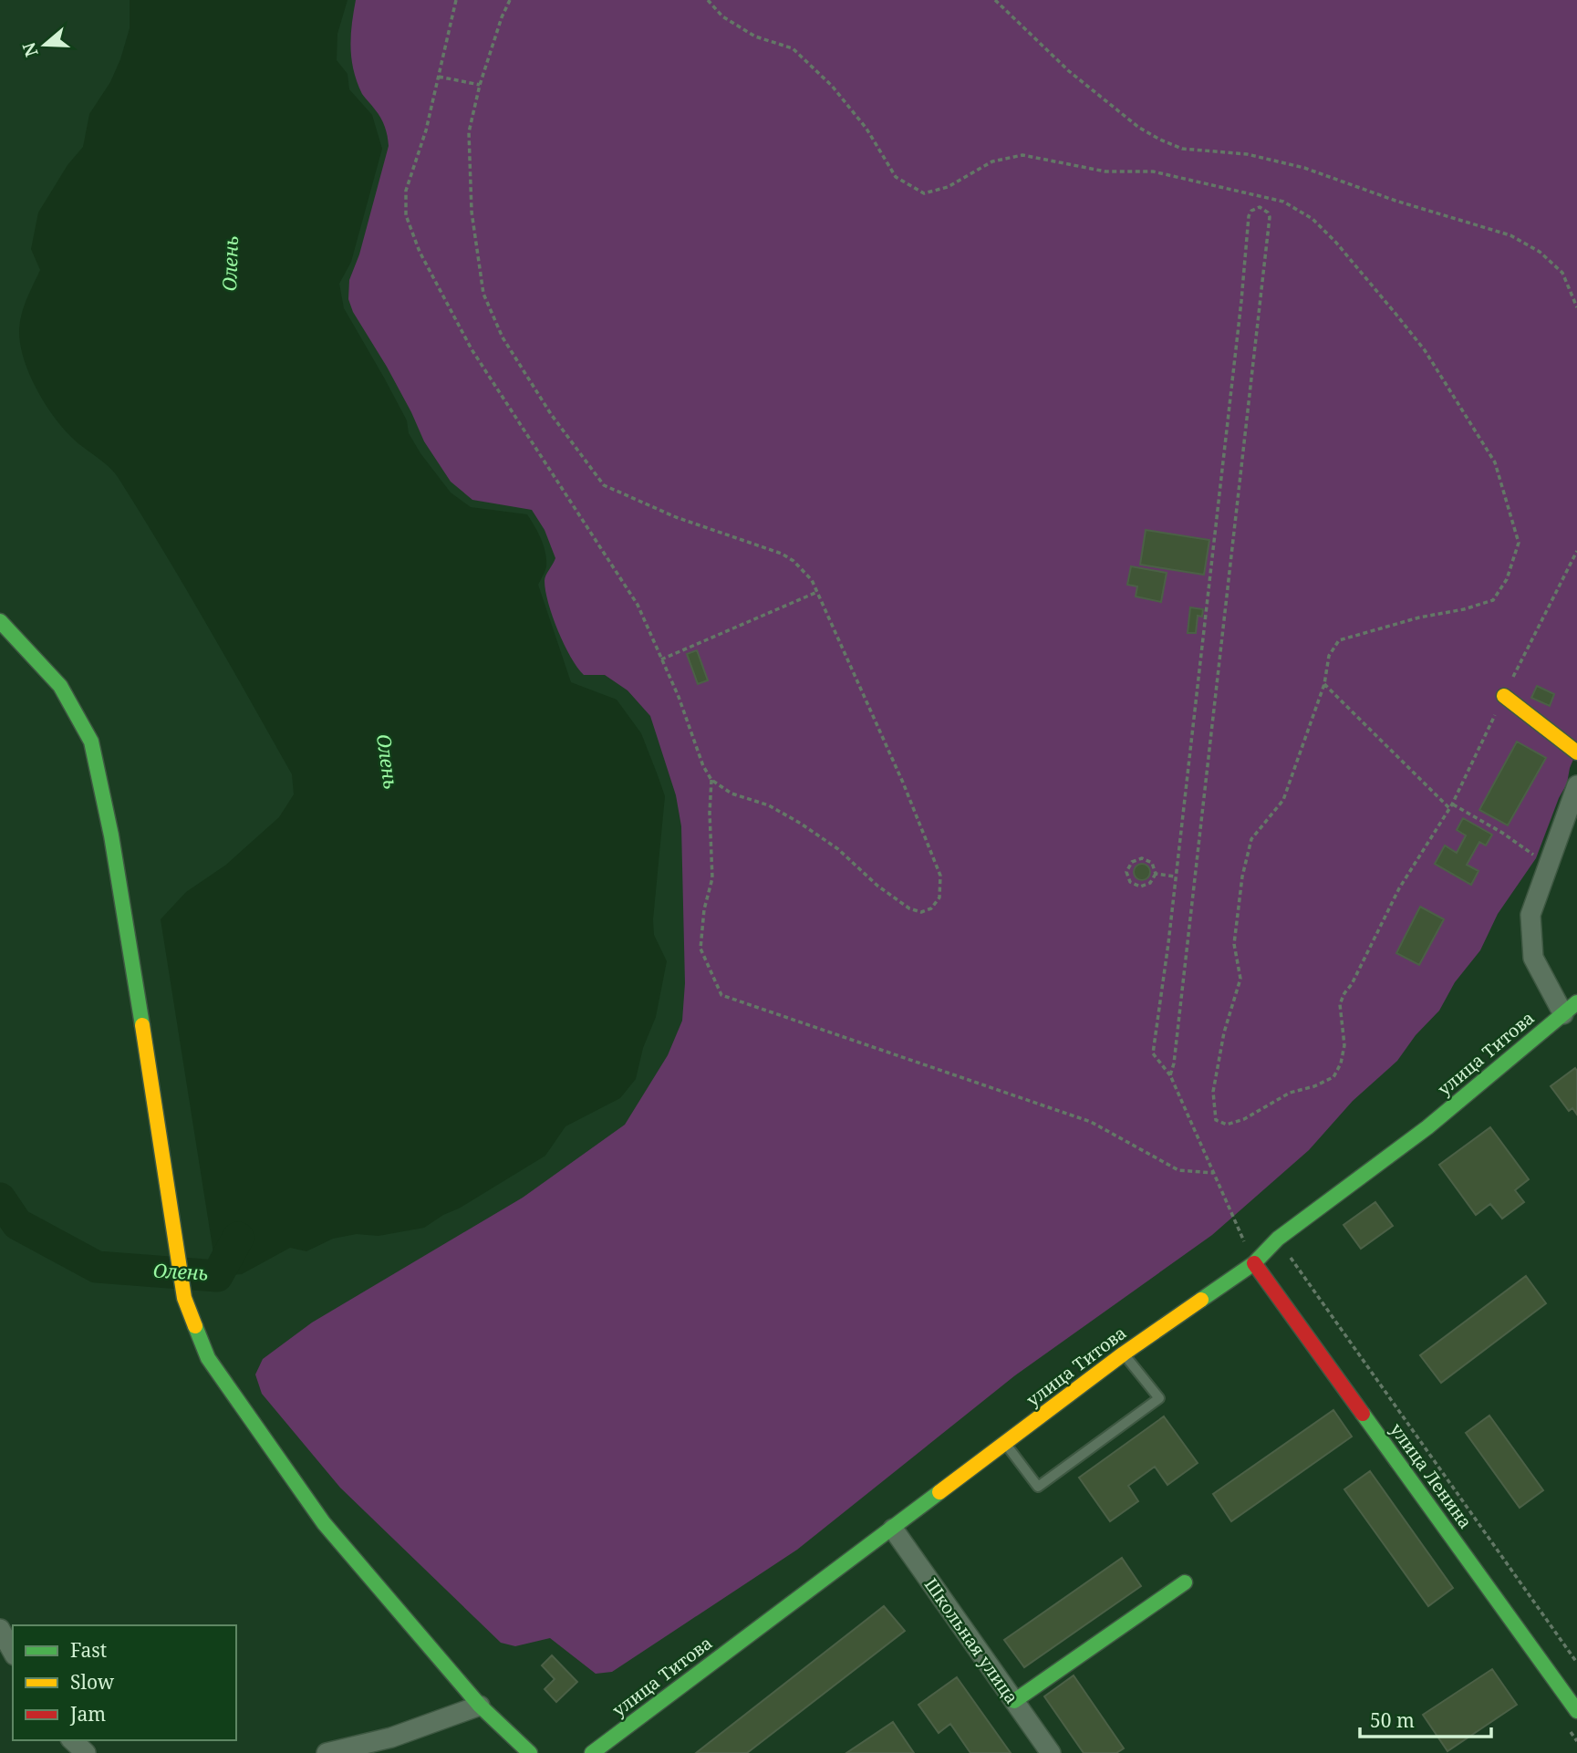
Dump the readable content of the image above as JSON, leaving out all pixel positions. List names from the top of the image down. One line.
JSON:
{"streets":{"street":["улица Титова","улица Ленина","Школьная улица"]},"crossings":[["улица Титова","улица Ленина"],["улица Титова","Школьная улица"]],"water":["Олень"],"legend":["Fast","Slow","Jam"],"scale_bar":"50 m","north":"left"}
